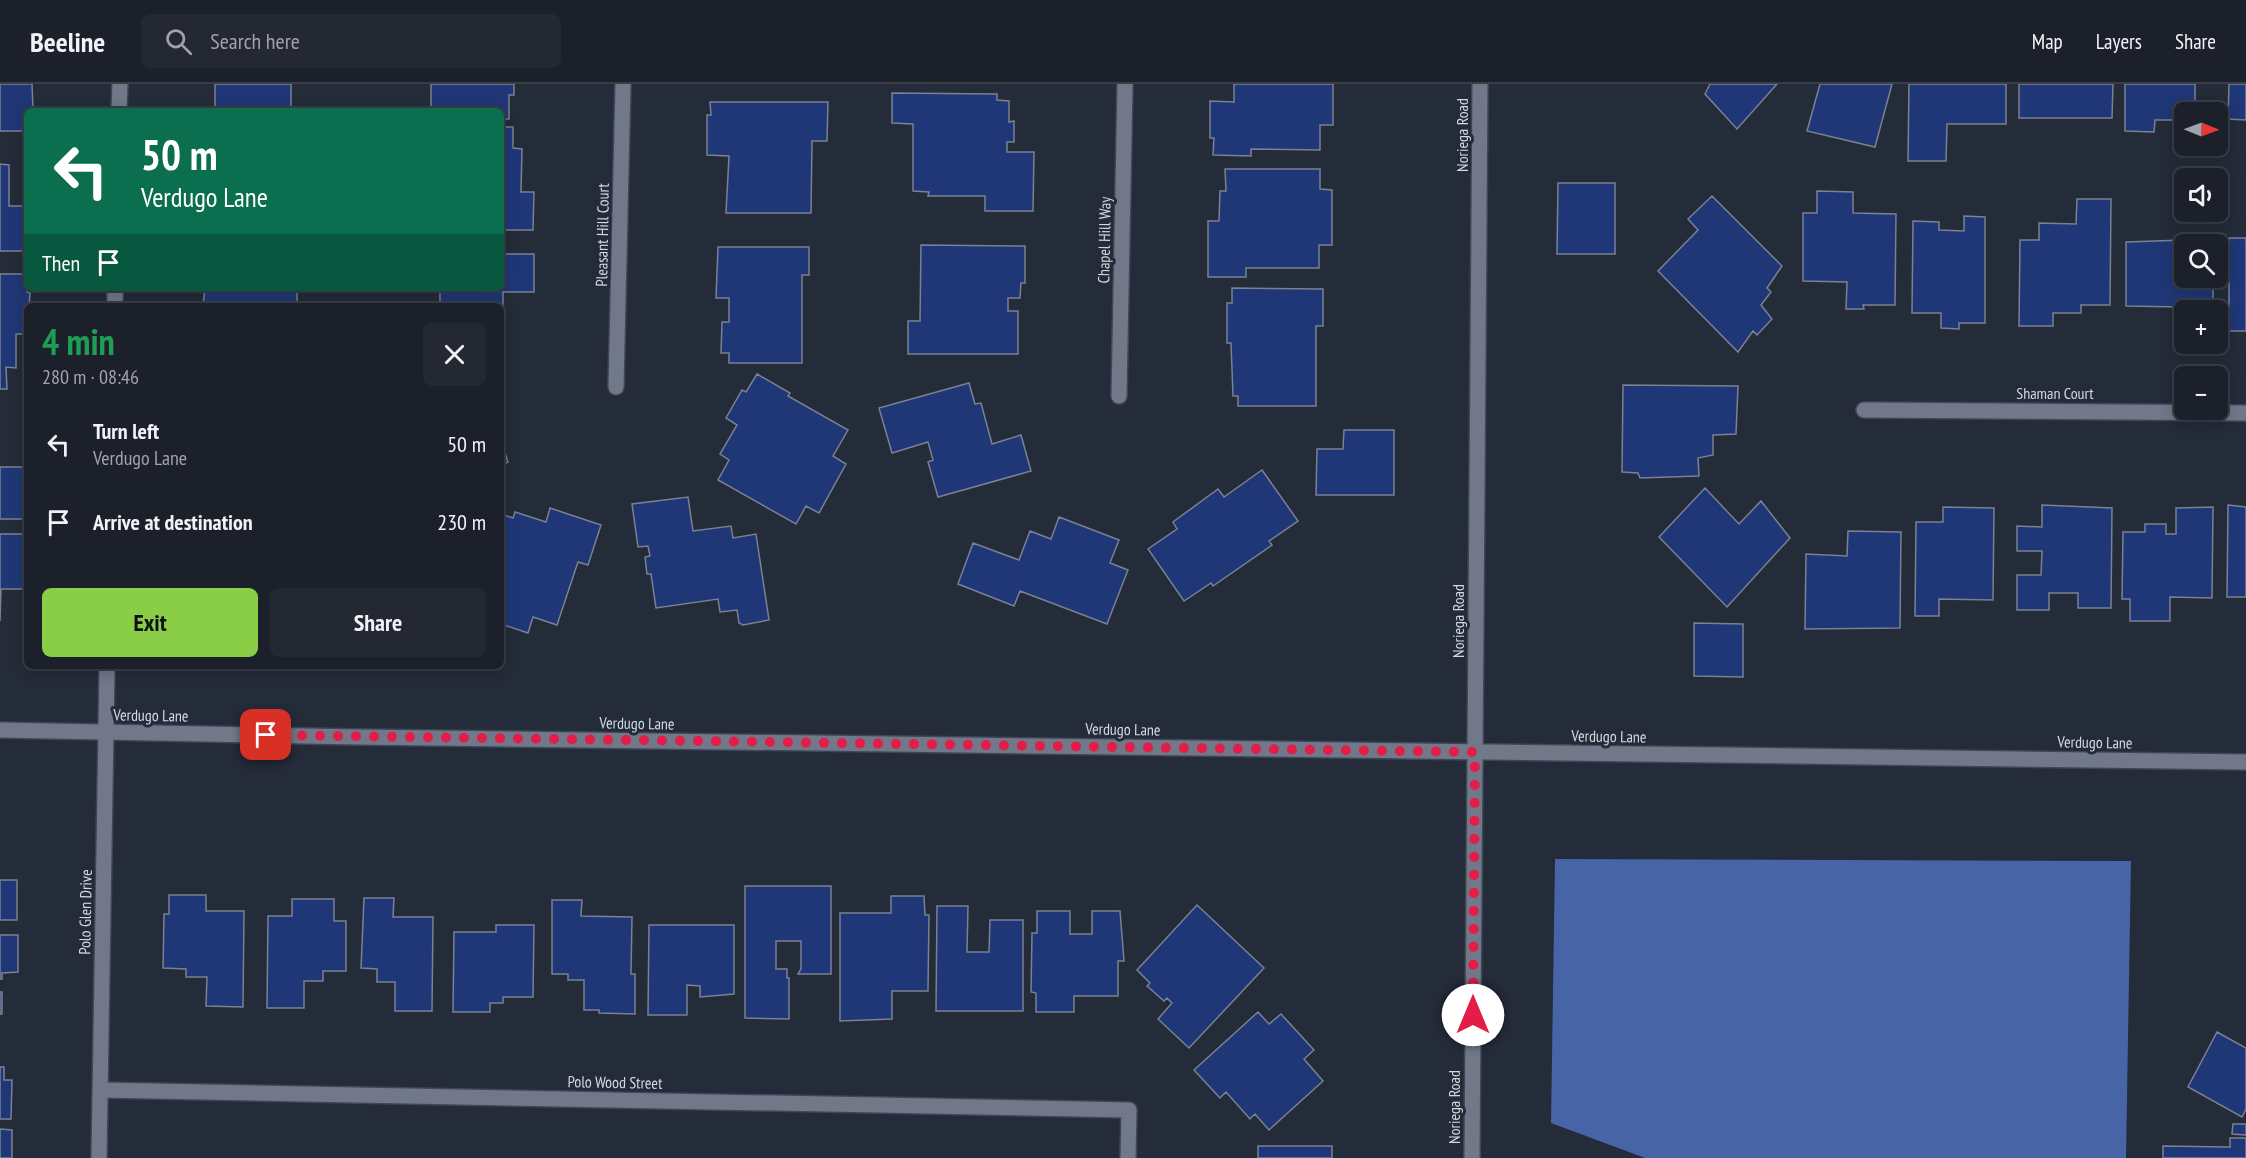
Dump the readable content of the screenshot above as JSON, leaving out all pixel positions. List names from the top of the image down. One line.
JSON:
{"streets":{"street":["Noriega Road","Pleasant Hill Court","Chapel Hill Way","Shaman Court","Verdugo Lane","Polo Glen Drive","Polo Wood Street"]},"crossings":[["Noriega Road","Verdugo Lane"],["Verdugo Lane","Polo Glen Drive"],["Polo Glen Drive","Polo Wood Street"]],"north":"right","page":{"header":"Beeline","search":"Search here","nav":["Map","Layers","Share"],"map_buttons":["+","−"],"turn":["50 m","Verdugo Lane"],"then":"Then","heading":["4 min","280 m · 08:46"],"list":[{"name":"Turn left","note":"Verdugo Lane","value":"50 m"},{"name":"Arrive at destination","value":"230 m"}],"buttons":["Exit","Share"]}}
